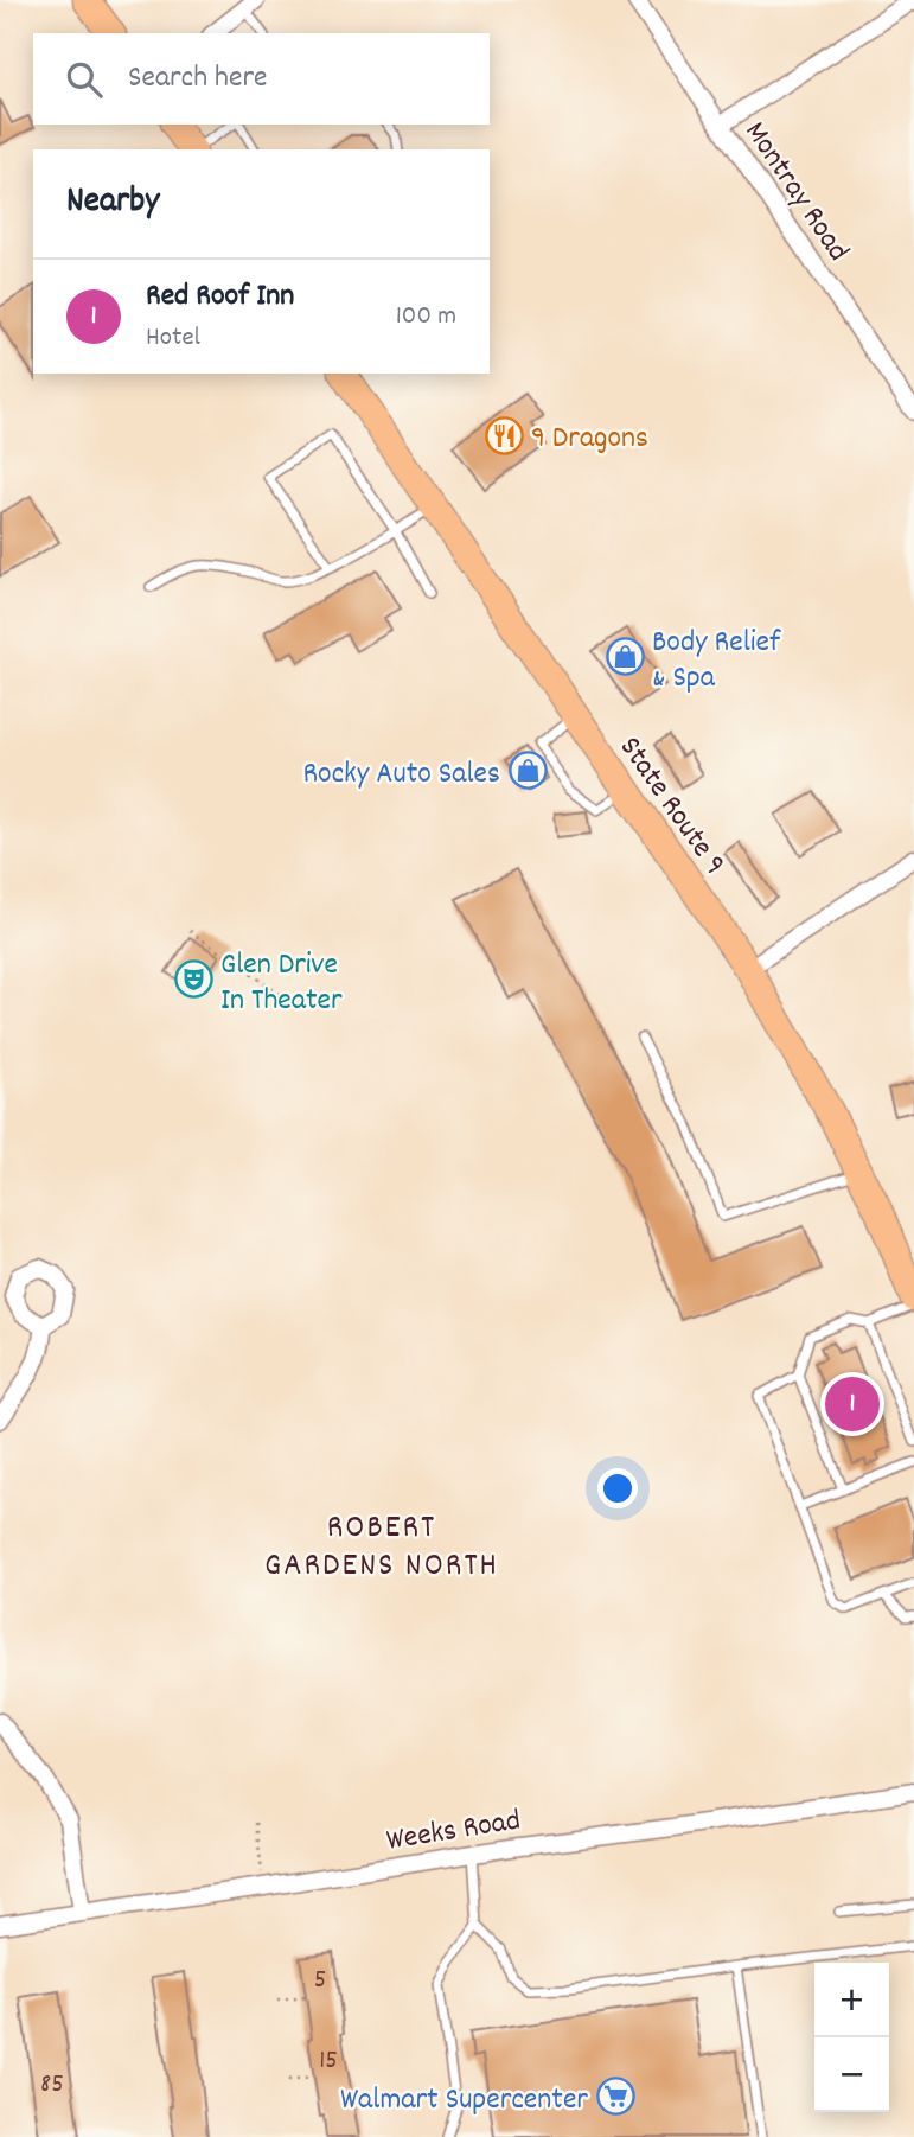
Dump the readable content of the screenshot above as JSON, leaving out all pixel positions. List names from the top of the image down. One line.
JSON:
{"streets":{"main road":["State Route 9"],"street":["Montray Road","Weeks Road"]},"districts":["ROBERT GARDENS NORTH"],"places":{"restaurant":["9 Dragons"],"shop":["Body Relief & Spa","Rocky Auto Sales"],"theatre":["Glen Drive In Theater"],"supermarket":["Walmart Supercenter"]},"house_numbers":["5","15","85"],"page":{"search":"Search here","heading":"Nearby","list":[{"mark":"1","name":"Red Roof Inn","note":"Hotel","value":"100 m"}],"pins":"1","map_buttons":["+","−"]}}
